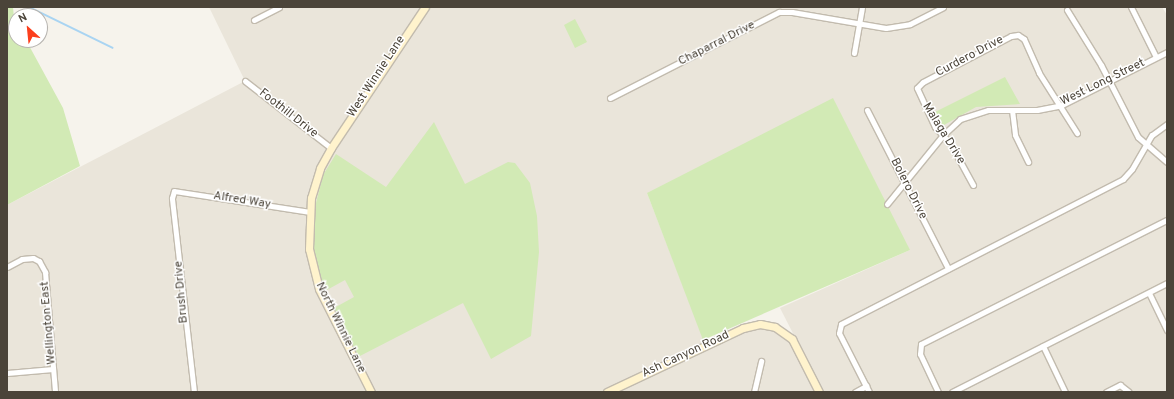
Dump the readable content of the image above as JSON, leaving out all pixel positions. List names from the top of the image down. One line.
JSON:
{"streets":{"street":["Chaparral Drive","Curdero Drive","West Winnie Lane","West Long Street","Foothill Drive","Malaga Drive","Bolero Drive","Alfred Way","Brush Drive","Wellington East","North Winnie Lane","Ash Canyon Road"]},"crossings":[["Curdero Drive","West Long Street"],["Curdero Drive","Malaga Drive"],["West Winnie Lane","Foothill Drive"],["West Winnie Lane","North Winnie Lane"],["West Long Street","Malaga Drive"],["West Long Street","Bolero Drive"],["Foothill Drive","North Winnie Lane"],["Alfred Way","Brush Drive"],["Alfred Way","North Winnie Lane"]],"north":"top left"}
